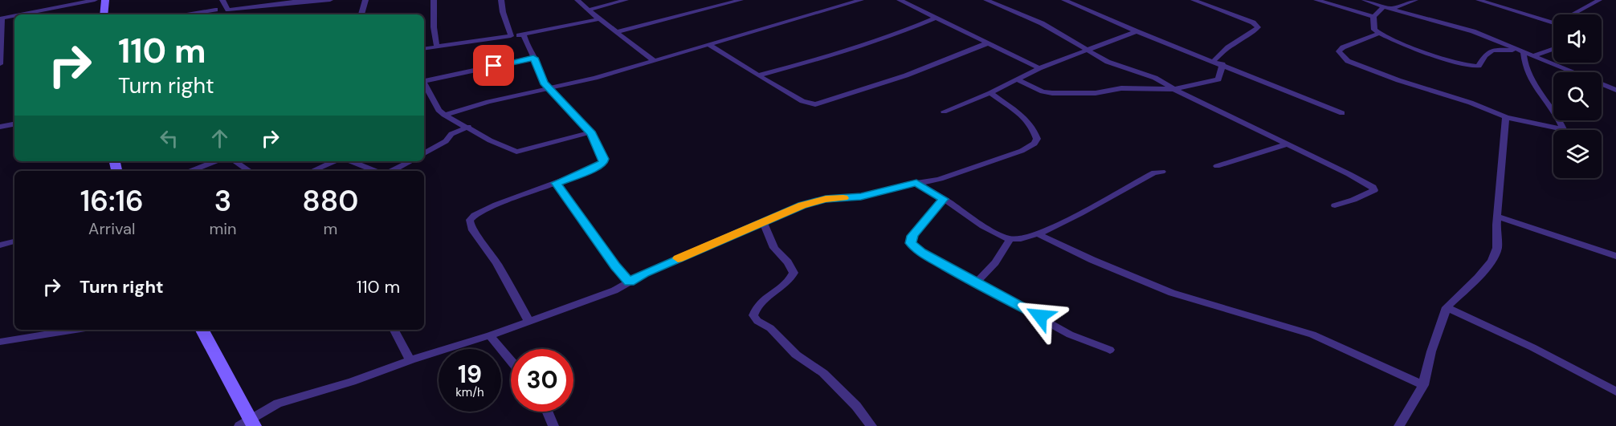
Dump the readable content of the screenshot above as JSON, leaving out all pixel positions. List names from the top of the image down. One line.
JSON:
{"page":{"turn":["110 m","Turn right"],"eta":["16:16","Arrival","3","min","880","m"],"list":[{"name":"Turn right","value":"110 m"}],"speed":"19 km/h","limit":"30"}}
